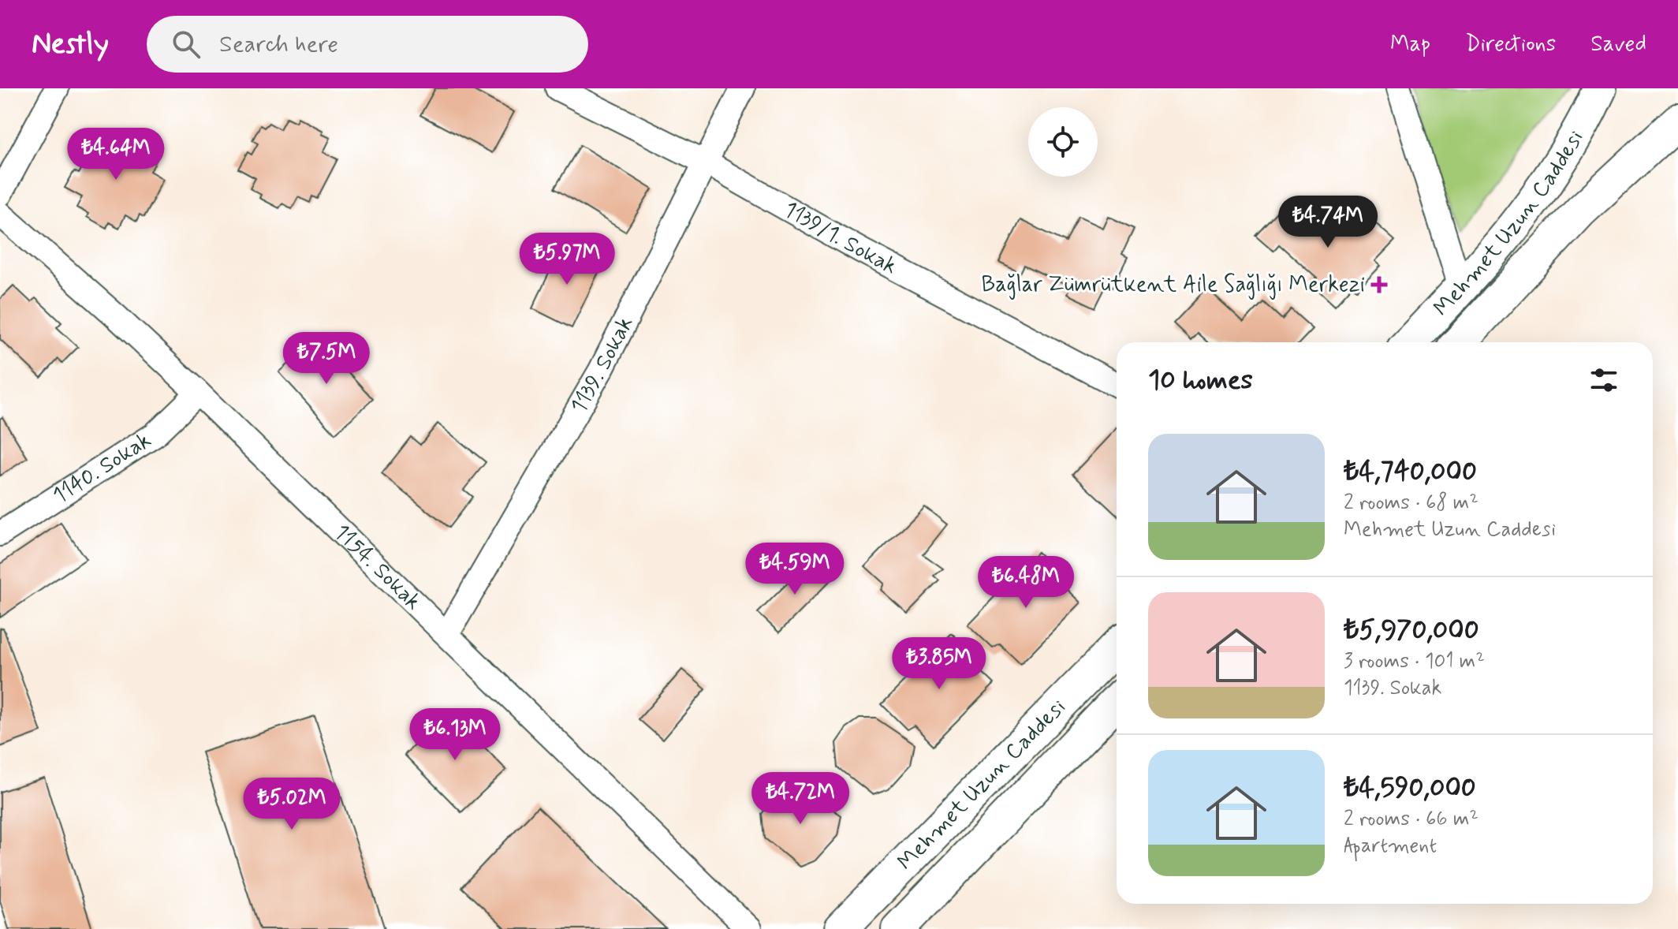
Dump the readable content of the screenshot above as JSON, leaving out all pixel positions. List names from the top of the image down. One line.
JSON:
{"streets":{"main road":["Mehmet Uzun Caddesi"],"street":["1139/1. Sokak","1139. Sokak","1140. Sokak","1154. Sokak"]},"crossings":[["1139/1. Sokak","1139. Sokak"],["1139. Sokak","1154. Sokak"],["1140. Sokak","1154. Sokak"]],"places":{"health":["Bağlar Zümrütkent Aile Sağlığı Merkezi"]},"page":{"header":"Nestly","search":"Search here","nav":["Map","Directions","Saved"],"price":["₺4.64M","₺4.74M","₺5.97M","₺7.5M","₺4.59M","₺6.48M","₺3.85M","₺6.13M","₺4.72M","₺5.02M"],"heading":"10 homes","list":[{"name":"₺4,740,000","note":"2 rooms · 68 m² · Mehmet Uzun Caddesi"},{"name":"₺5,970,000","note":"3 rooms · 101 m² · 1139. Sokak"},{"name":"₺4,590,000","note":"2 rooms · 66 m² · Apartment"}]}}
